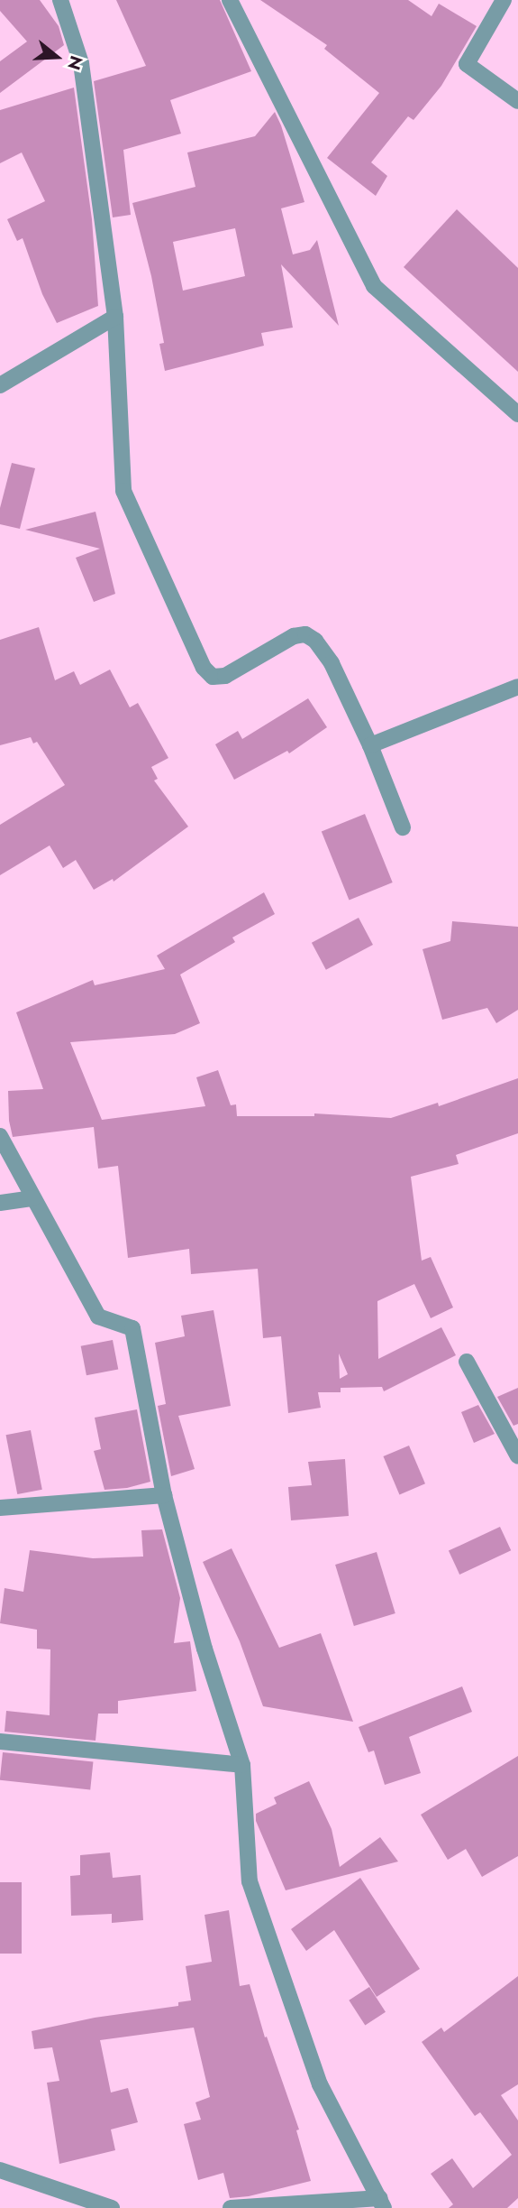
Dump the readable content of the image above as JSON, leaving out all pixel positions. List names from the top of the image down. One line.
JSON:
{"north":"right"}
